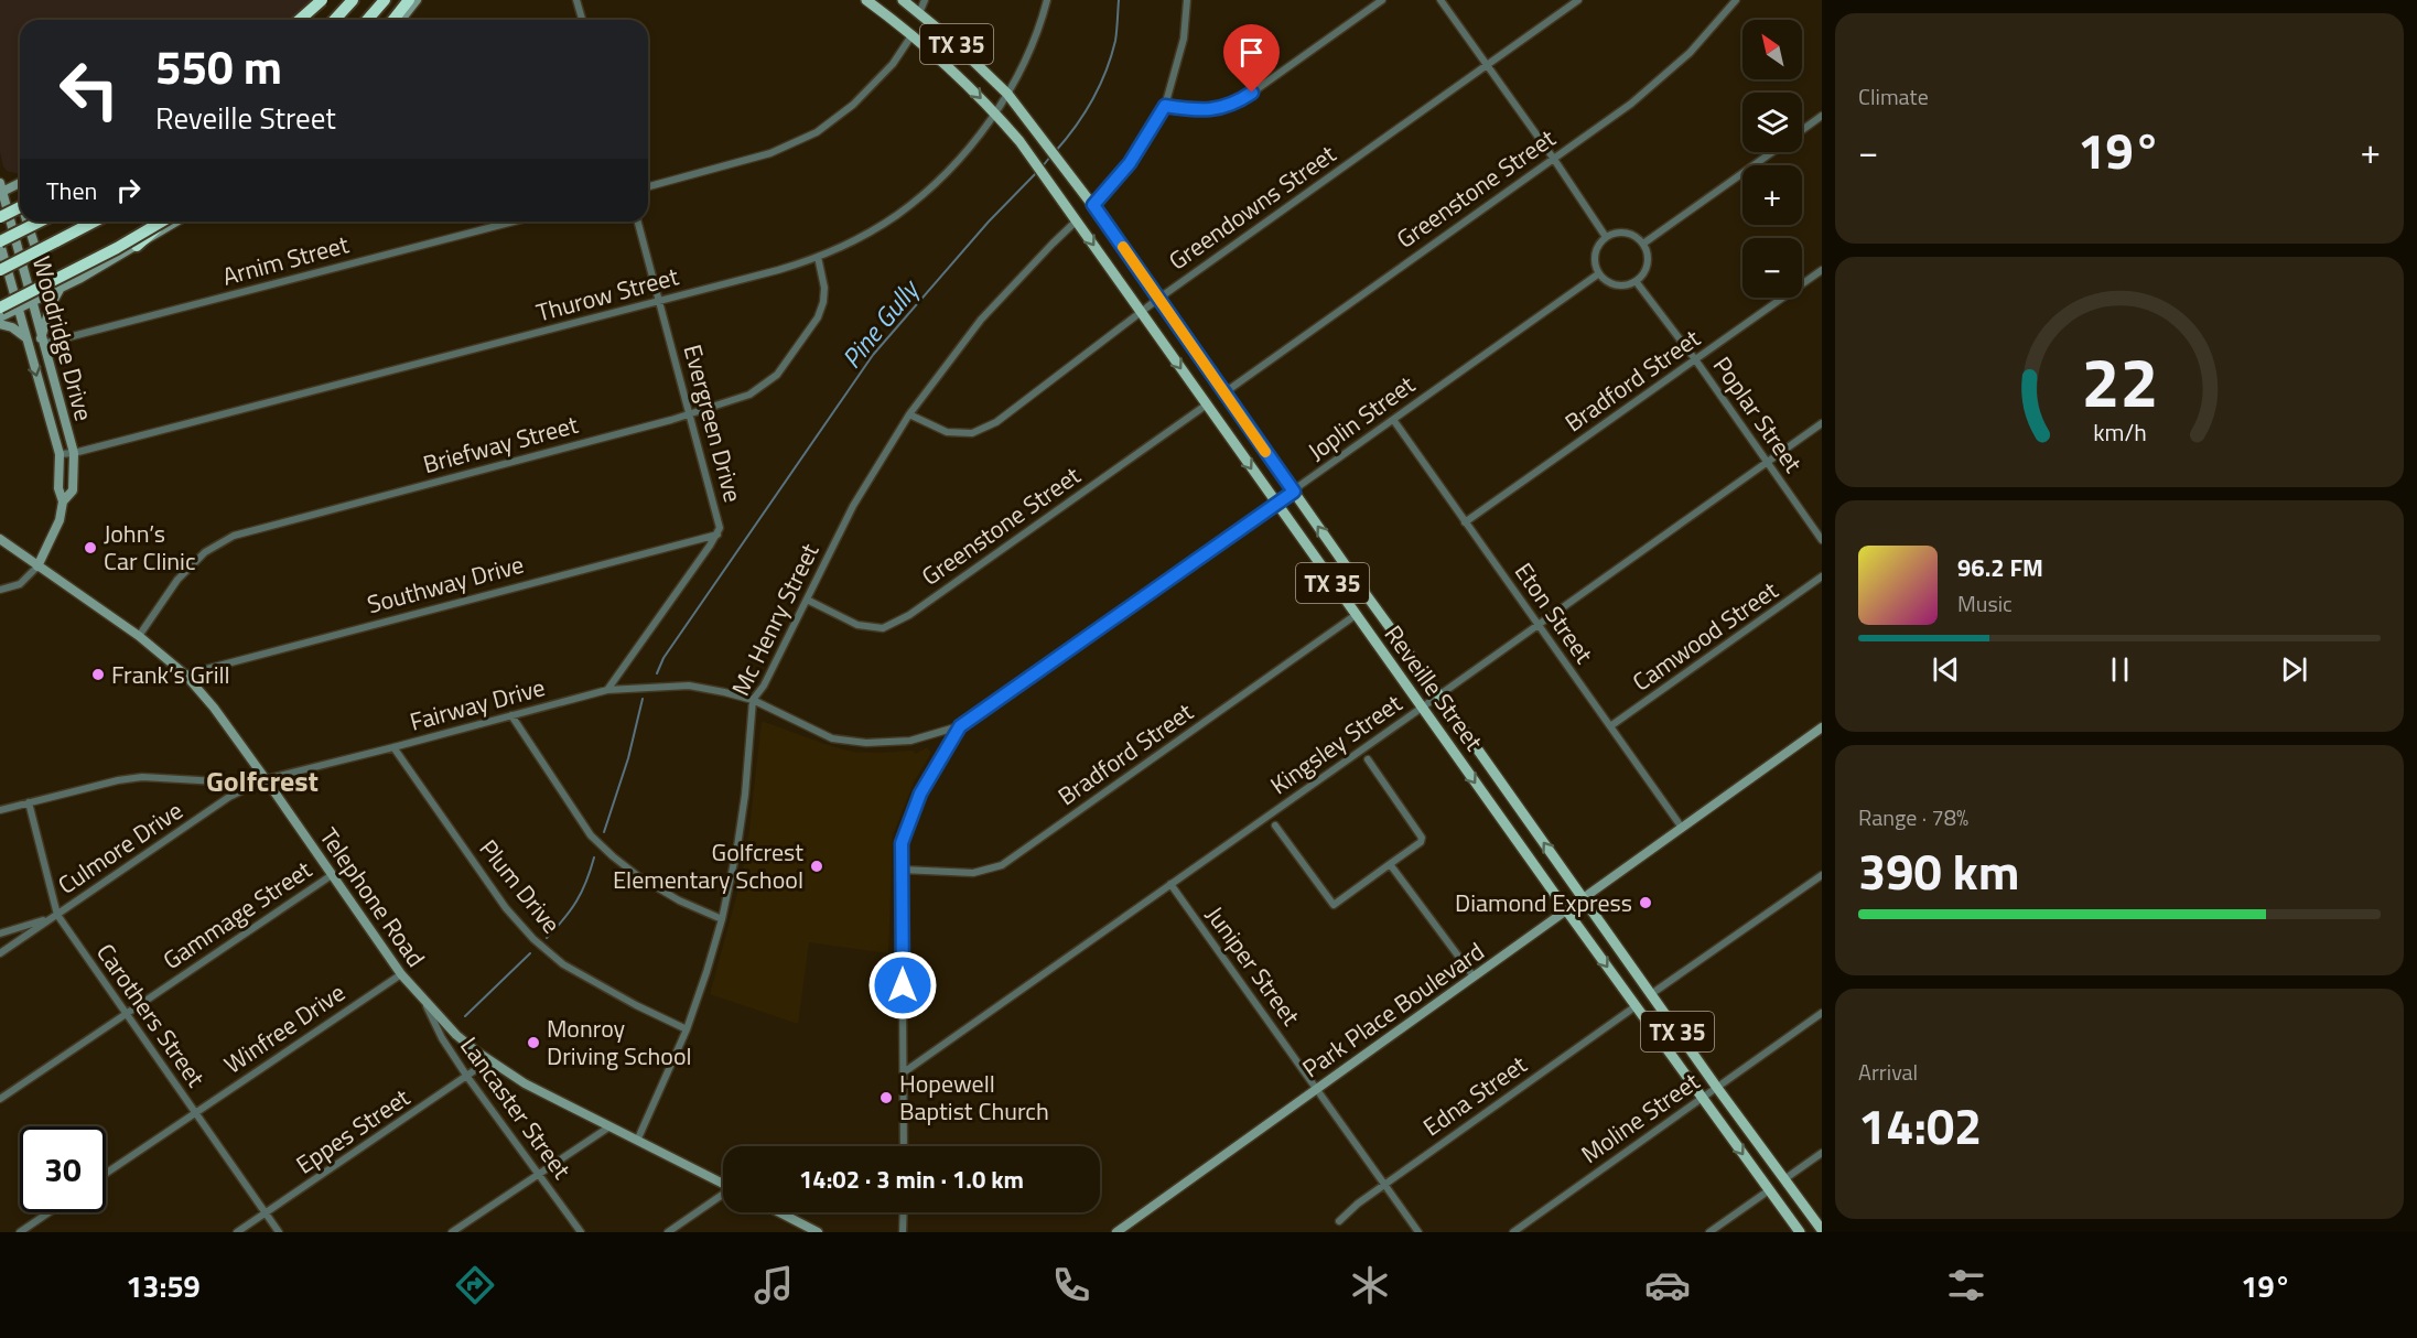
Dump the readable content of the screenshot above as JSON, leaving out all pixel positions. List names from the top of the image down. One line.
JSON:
{"streets":{"main road":["TX 35","Woodridge Drive","Reveille Street","Telephone Road","Park Place Boulevard"],"street":["Greenstone Street","Greendowns Street","Arnim Street","Thurow Street","Bradford Street","Poplar Street","Joplin Street","Evergreen Drive","Briefway Street","Southway Drive","Eton Street","Mc Henry Street","Camwood Street","Fairway Drive","Kingsley Street","Culmore Drive","Plum Drive","Gammage Street","Juniper Street","Carothers Street","Winfree Drive","Edna Street","Lancaster Street","Moline Street","Eppes Street"]},"crossings":[["Greenstone Street","Mc Henry Street"],["Greenstone Street","Reveille Street"],["Greendowns Street","Mc Henry Street"],["Greendowns Street","Reveille Street"],["Arnim Street","Woodridge Drive"],["Thurow Street","Woodridge Drive"],["Thurow Street","Evergreen Drive"],["Thurow Street","Briefway Street"],["Thurow Street","Reveille Street"],["Woodridge Drive","Telephone Road"],["Bradford Street","Poplar Street"],["Bradford Street","Joplin Street"],["Bradford Street","Eton Street"],["Bradford Street","Reveille Street"],["Poplar Street","Joplin Street"],["Poplar Street","Kingsley Street"],["Joplin Street","Eton Street"],["Joplin Street","Reveille Street"],["Joplin Street","Fairway Drive"],["Joplin Street","Kingsley Street"],["Evergreen Drive","Briefway Street"],["Evergreen Drive","Southway Drive"],["Evergreen Drive","Fairway Drive"],["Briefway Street","Telephone Road"],["Southway Drive","Telephone Road"],["Eton Street","Camwood Street"],["Eton Street","Kingsley Street"],["Eton Street","Park Place Boulevard"],["Mc Henry Street","Reveille Street"],["Mc Henry Street","Fairway Drive"],["Mc Henry Street","Plum Drive"],["Mc Henry Street","Telephone Road"],["Reveille Street","Kingsley Street"],["Reveille Street","Park Place Boulevard"],["Reveille Street","Edna Street"],["Reveille Street","Moline Street"],["Fairway Drive","Culmore Drive"],["Fairway Drive","Plum Drive"],["Fairway Drive","Telephone Road"],["Fairway Drive","Carothers Street"],["Kingsley Street","Juniper Street"],["Culmore Drive","Telephone Road"],["Culmore Drive","Carothers Street"],["Telephone Road","Gammage Street"],["Telephone Road","Winfree Drive"],["Telephone Road","Lancaster Street"],["Telephone Road","Eppes Street"],["Gammage Street","Carothers Street"],["Juniper Street","Park Place Boulevard"],["Juniper Street","Edna Street"],["Carothers Street","Winfree Drive"],["Carothers Street","Eppes Street"],["Lancaster Street","Eppes Street"]],"districts":["Golfcrest"],"water":["Pine Gully"],"places":["John’s Car Clinic","Frank’s Grill","Golfcrest Elementary School","Diamond Express","Monroy Driving School","Hopewell Baptist Church"],"north":"top left","page":{"tile":["Climate",["Range · 78%","390 km"],["Arrival","14:02"]],"map_buttons":["+","−"],"turn":["550 m","Reveille Street"],"heat":["−","19°","+"],"then":"Then","song":["96.2 FM","Music"],"limit":"30","trip":"14:02 · 3 min · 1.0 km","tabs":["13:59","19°"],"gauge":["22","km/h"]}}
